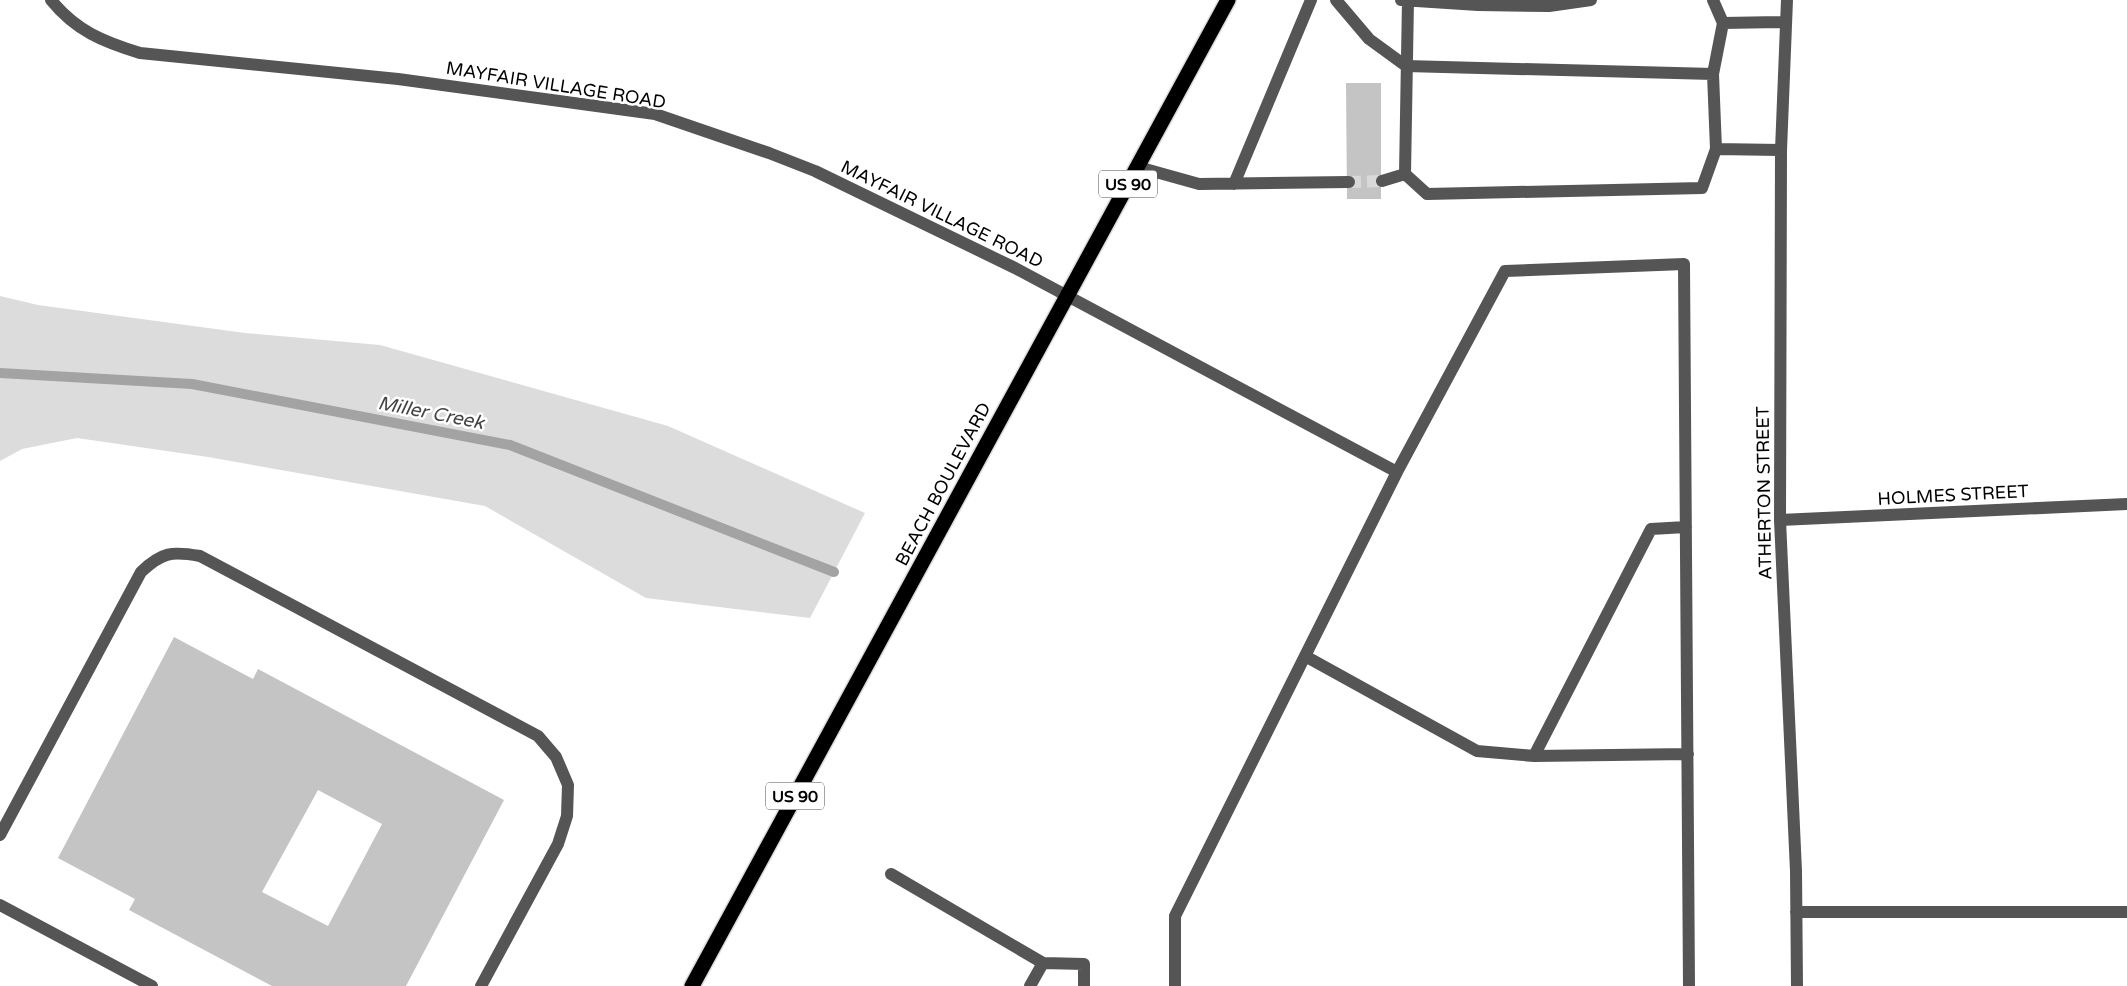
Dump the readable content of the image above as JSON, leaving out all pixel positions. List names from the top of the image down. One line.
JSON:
{"streets":{"highway":["US 90","BEACH BOULEVARD"],"street":["MAYFAIR VILLAGE ROAD","ATHERTON STREET","HOLMES STREET"]},"crossings":[["MAYFAIR VILLAGE ROAD","BEACH BOULEVARD"],["ATHERTON STREET","HOLMES STREET"]],"water":["Miller Creek"]}
